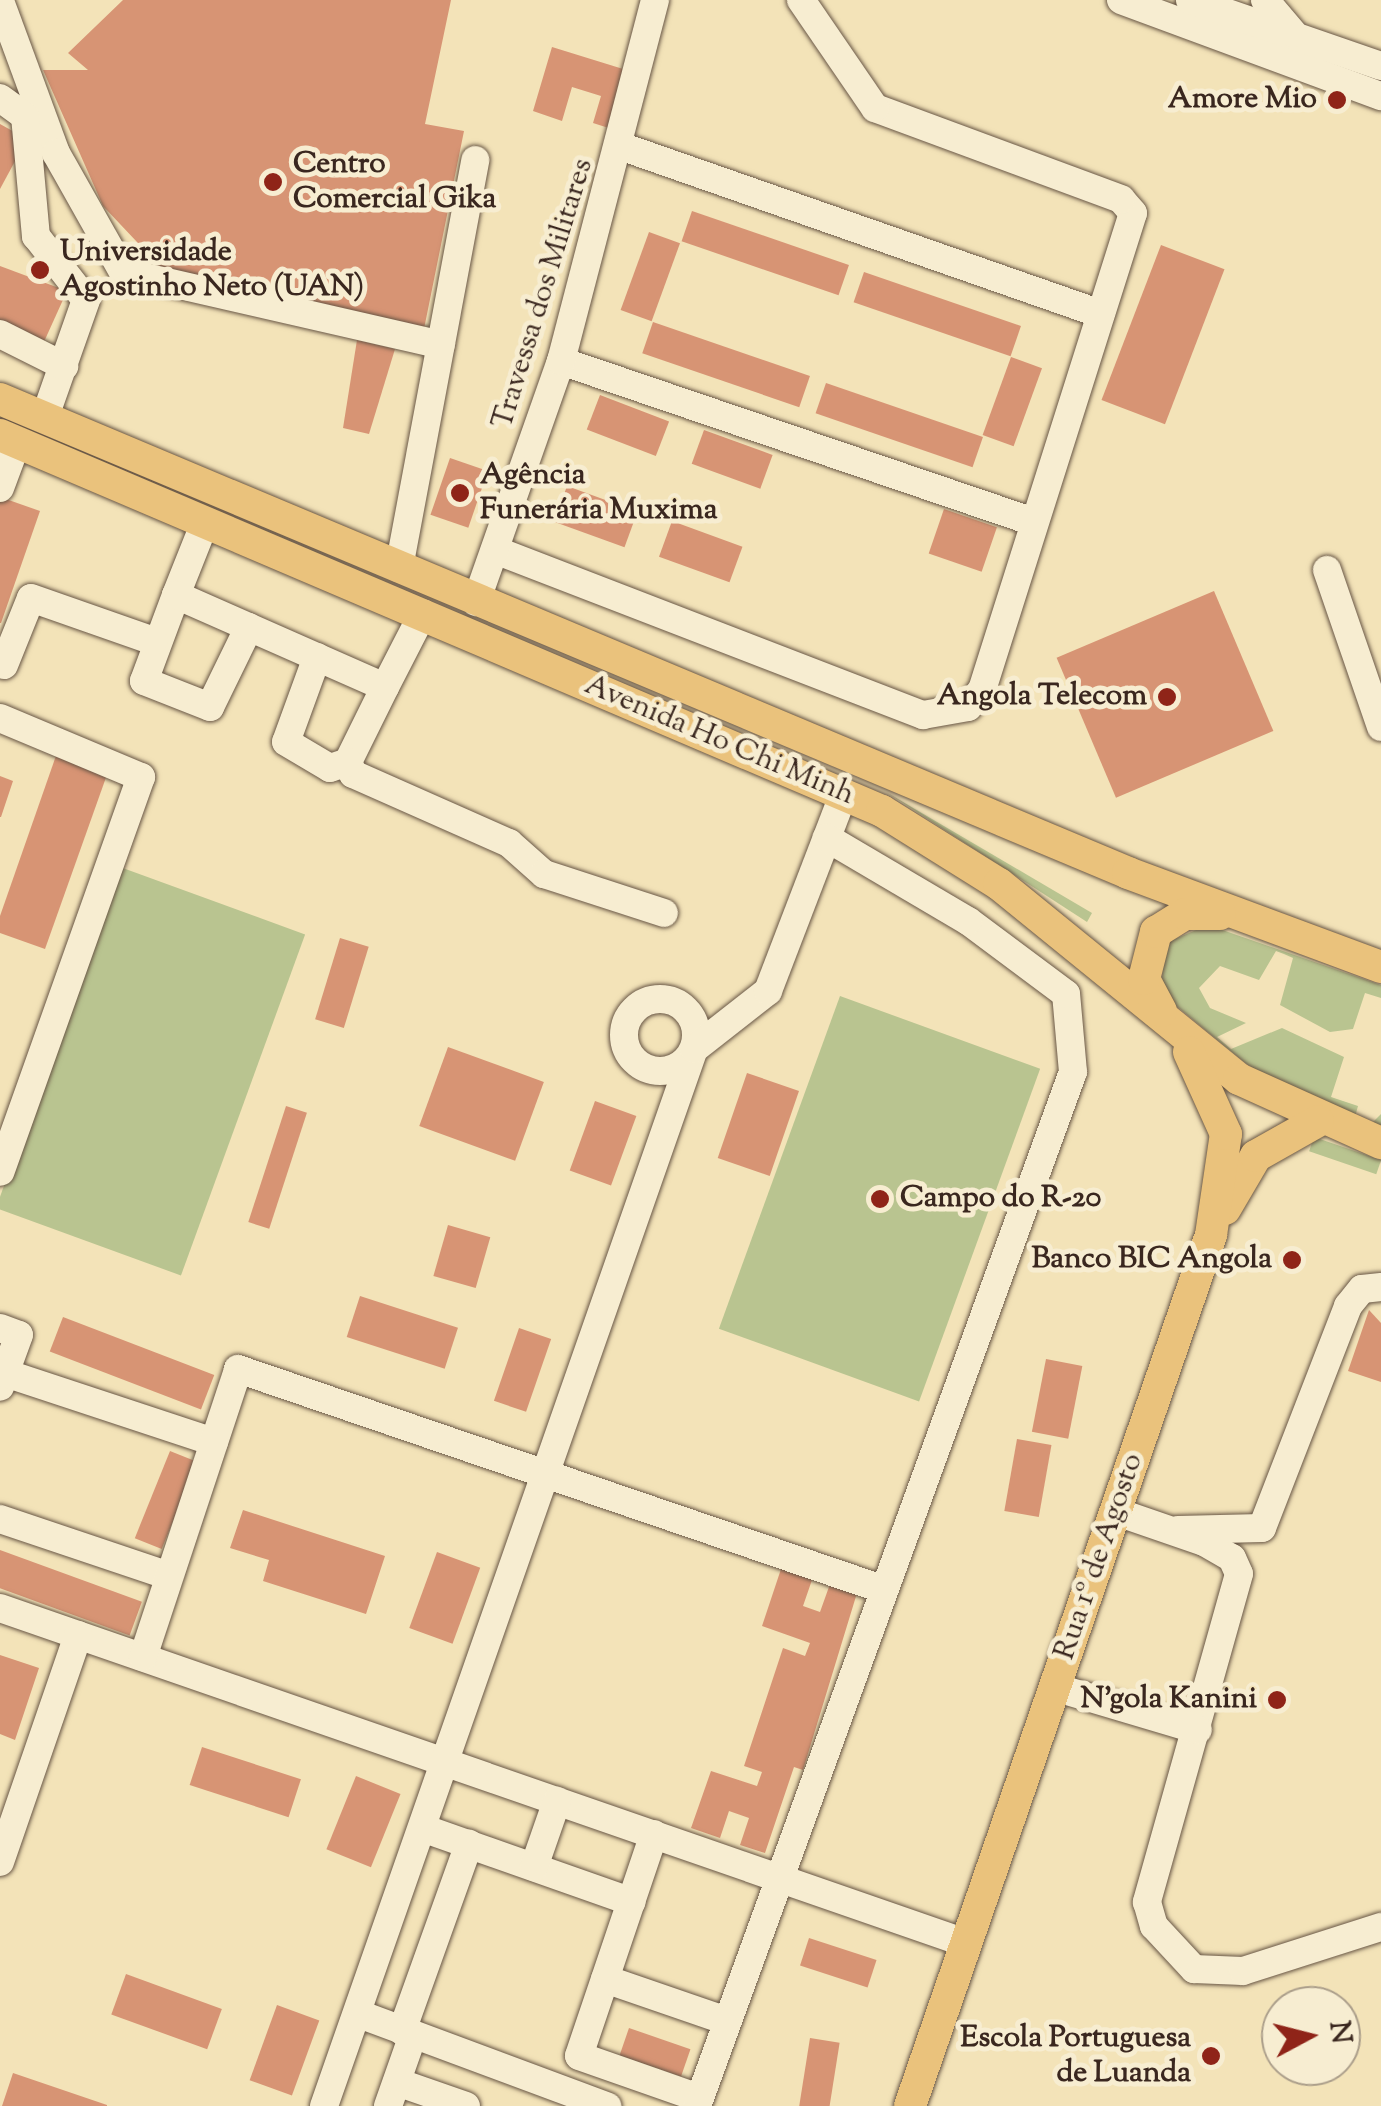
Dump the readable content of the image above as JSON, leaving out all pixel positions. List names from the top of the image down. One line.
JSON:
{"streets":{"main road":["Avenida Ho Chi Minh","Rua 1º de Agosto"],"street":["Travessa dos Militares"]},"crossings":[["Travessa dos Militares","Avenida Ho Chi Minh"]],"places":["Amore Mio","Centro Comercial Gika","Universidade Agostinho Neto (UAN)","Agência Funerária Muxima","Angola Telecom","Campo do R-20","Banco BIC Angola","N'gola Kanini","Escola Portuguesa de Luanda"],"north":"right"}
